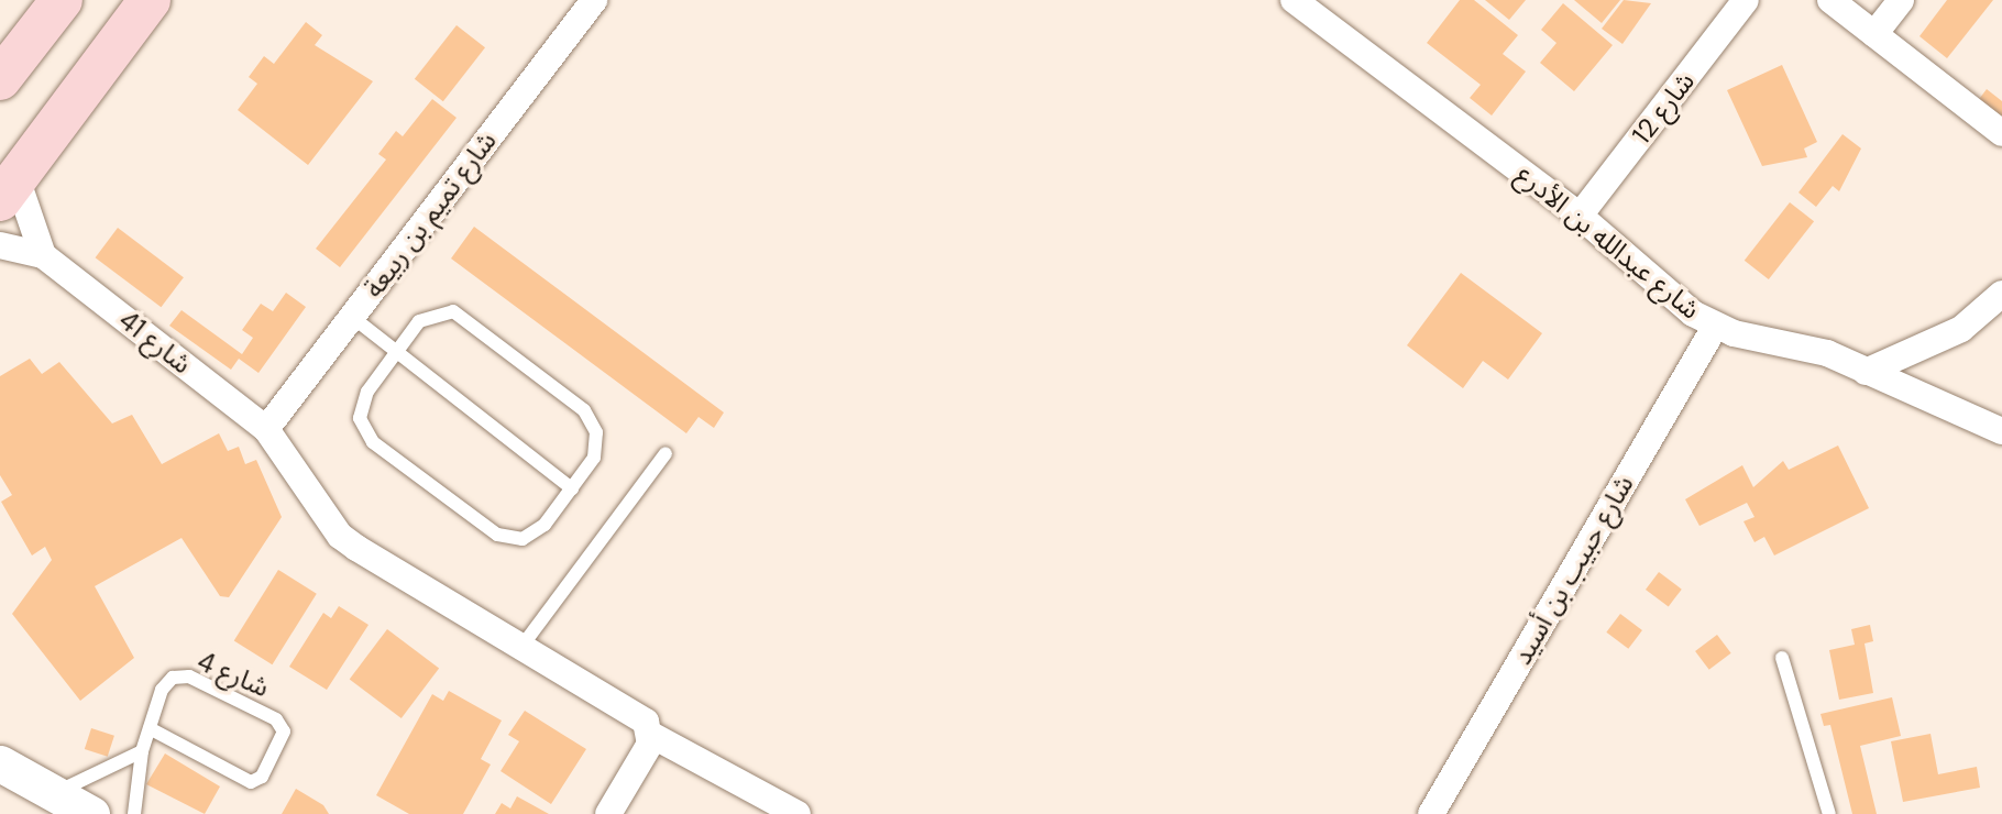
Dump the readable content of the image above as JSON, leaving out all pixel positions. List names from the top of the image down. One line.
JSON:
{"streets":{"street":["شارع 12","شارع تميم بن ربيعة","شارع عبدالله بن الأدرع","شارع 41","شارع حبيب بن أسيد"],"lane":["شارع 4"]},"crossings":[["شارع 12","شارع عبدالله بن الأدرع"],["شارع تميم بن ربيعة","شارع 41"],["شارع عبدالله بن الأدرع","شارع حبيب بن أسيد"]]}
